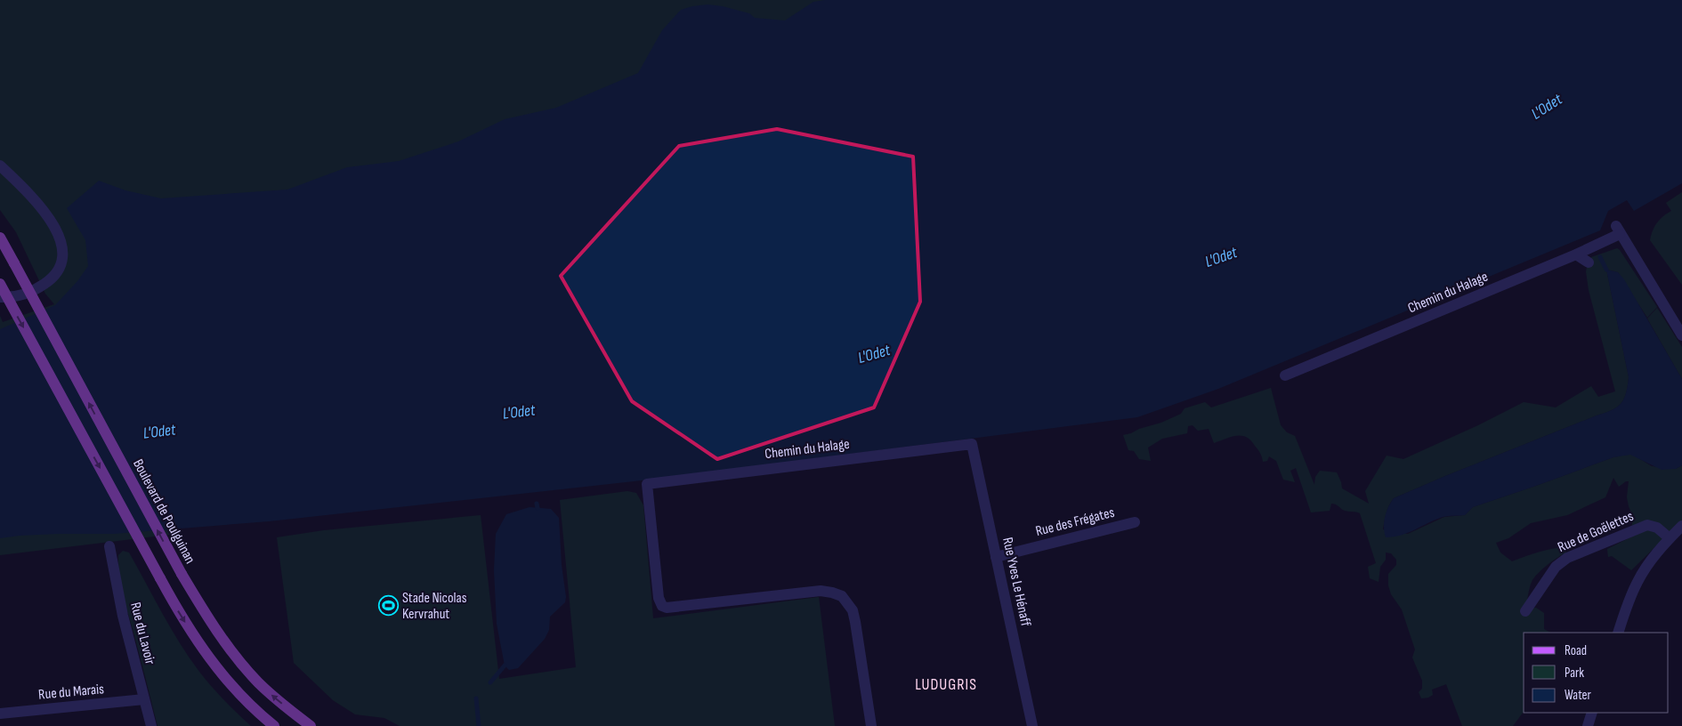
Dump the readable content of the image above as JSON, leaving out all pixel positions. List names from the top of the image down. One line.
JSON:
{"streets":{"main road":["Boulevard de Poulguinan"],"street":["Chemin du Halage","Rue des Frégates","Rue de Goëlettes","Rue Yves Le Hénaff","Rue du Lavoir","Rue du Marais"]},"crossings":[["Chemin du Halage","Rue Yves Le Hénaff"],["Rue des Frégates","Rue Yves Le Hénaff"],["Rue du Lavoir","Rue du Marais"]],"districts":["LUDUGRIS"],"water":["L'Odet"],"places":{"sports":["Stade Nicolas Kervrahut"]},"legend":["Road","Park","Water"]}
